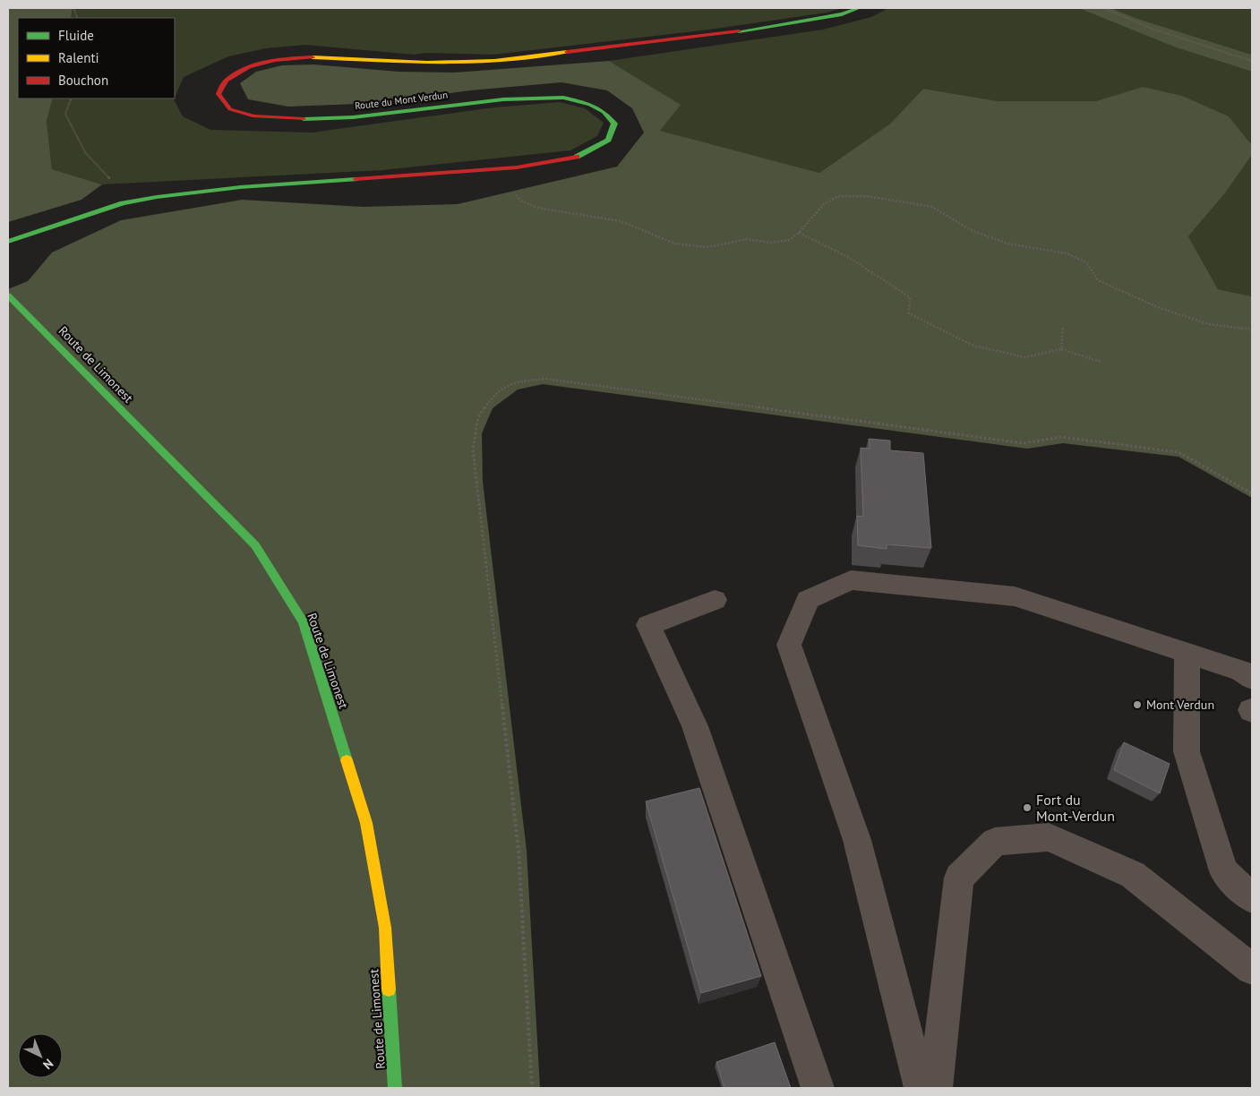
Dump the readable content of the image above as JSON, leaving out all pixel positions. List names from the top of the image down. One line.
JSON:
{"streets":{"street":["Route du Mont Verdun","Route de Limonest"]},"places":["Mont Verdun","Fort du Mont-Verdun"],"legend":["Fluide","Ralenti","Bouchon"],"north":"bottom right"}
